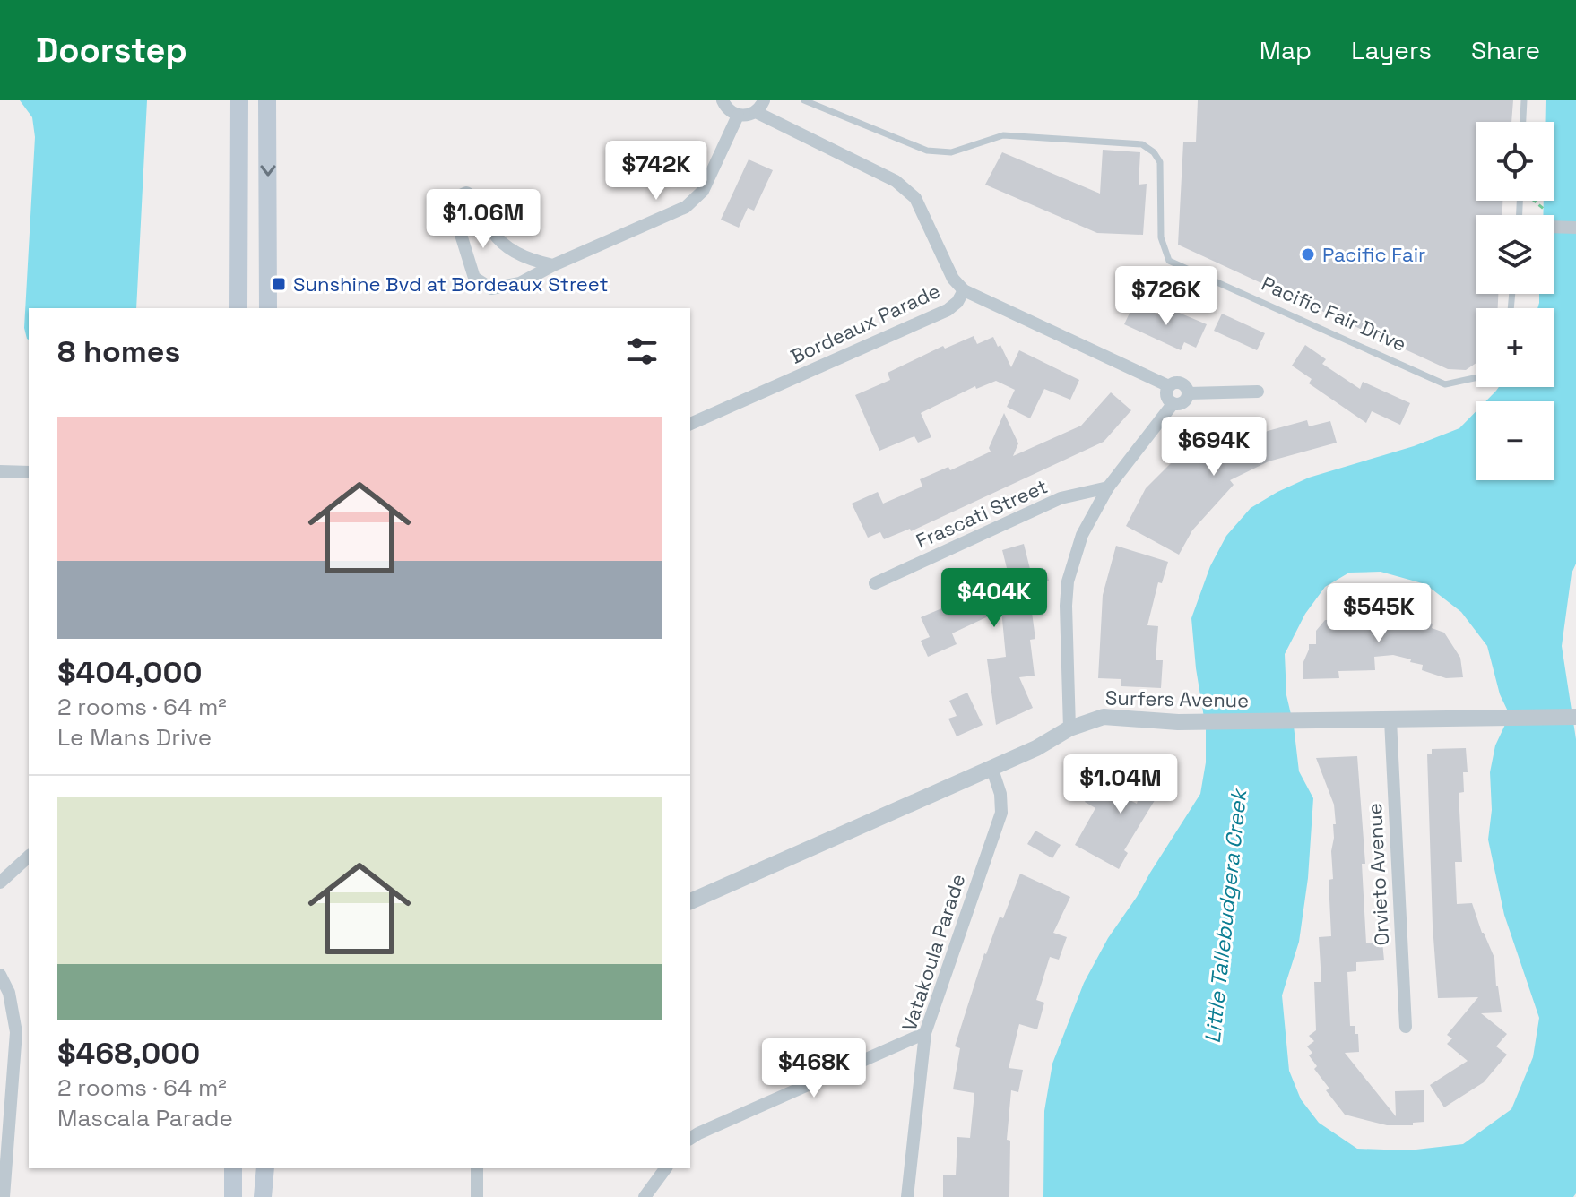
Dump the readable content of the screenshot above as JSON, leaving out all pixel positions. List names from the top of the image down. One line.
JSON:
{"streets":{"street":["Bordeaux Parade","Frascati Street","Surfers Avenue","Orvieto Avenue","Vatakoula Parade"],"lane":["Pacific Fair Drive"]},"crossings":[["Surfers Avenue","Orvieto Avenue"],["Surfers Avenue","Vatakoula Parade"]],"water":["Little Tallebudgera Creek"],"places":{"other":["Pacific Fair"],"transit":["Sunshine Bvd at Bordeaux Street"]},"page":{"header":"Doorstep","nav":["Map","Layers","Share"],"map_buttons":["+","−"],"price":["$742K","$1.06M","$726K","$694K","$404K","$545K","$1.04M","$468K"],"heading":"8 homes","list":[{"name":"$404,000","note":"2 rooms · 64 m² · Le Mans Drive"},{"name":"$468,000","note":"2 rooms · 64 m² · Mascala Parade"}]}}
